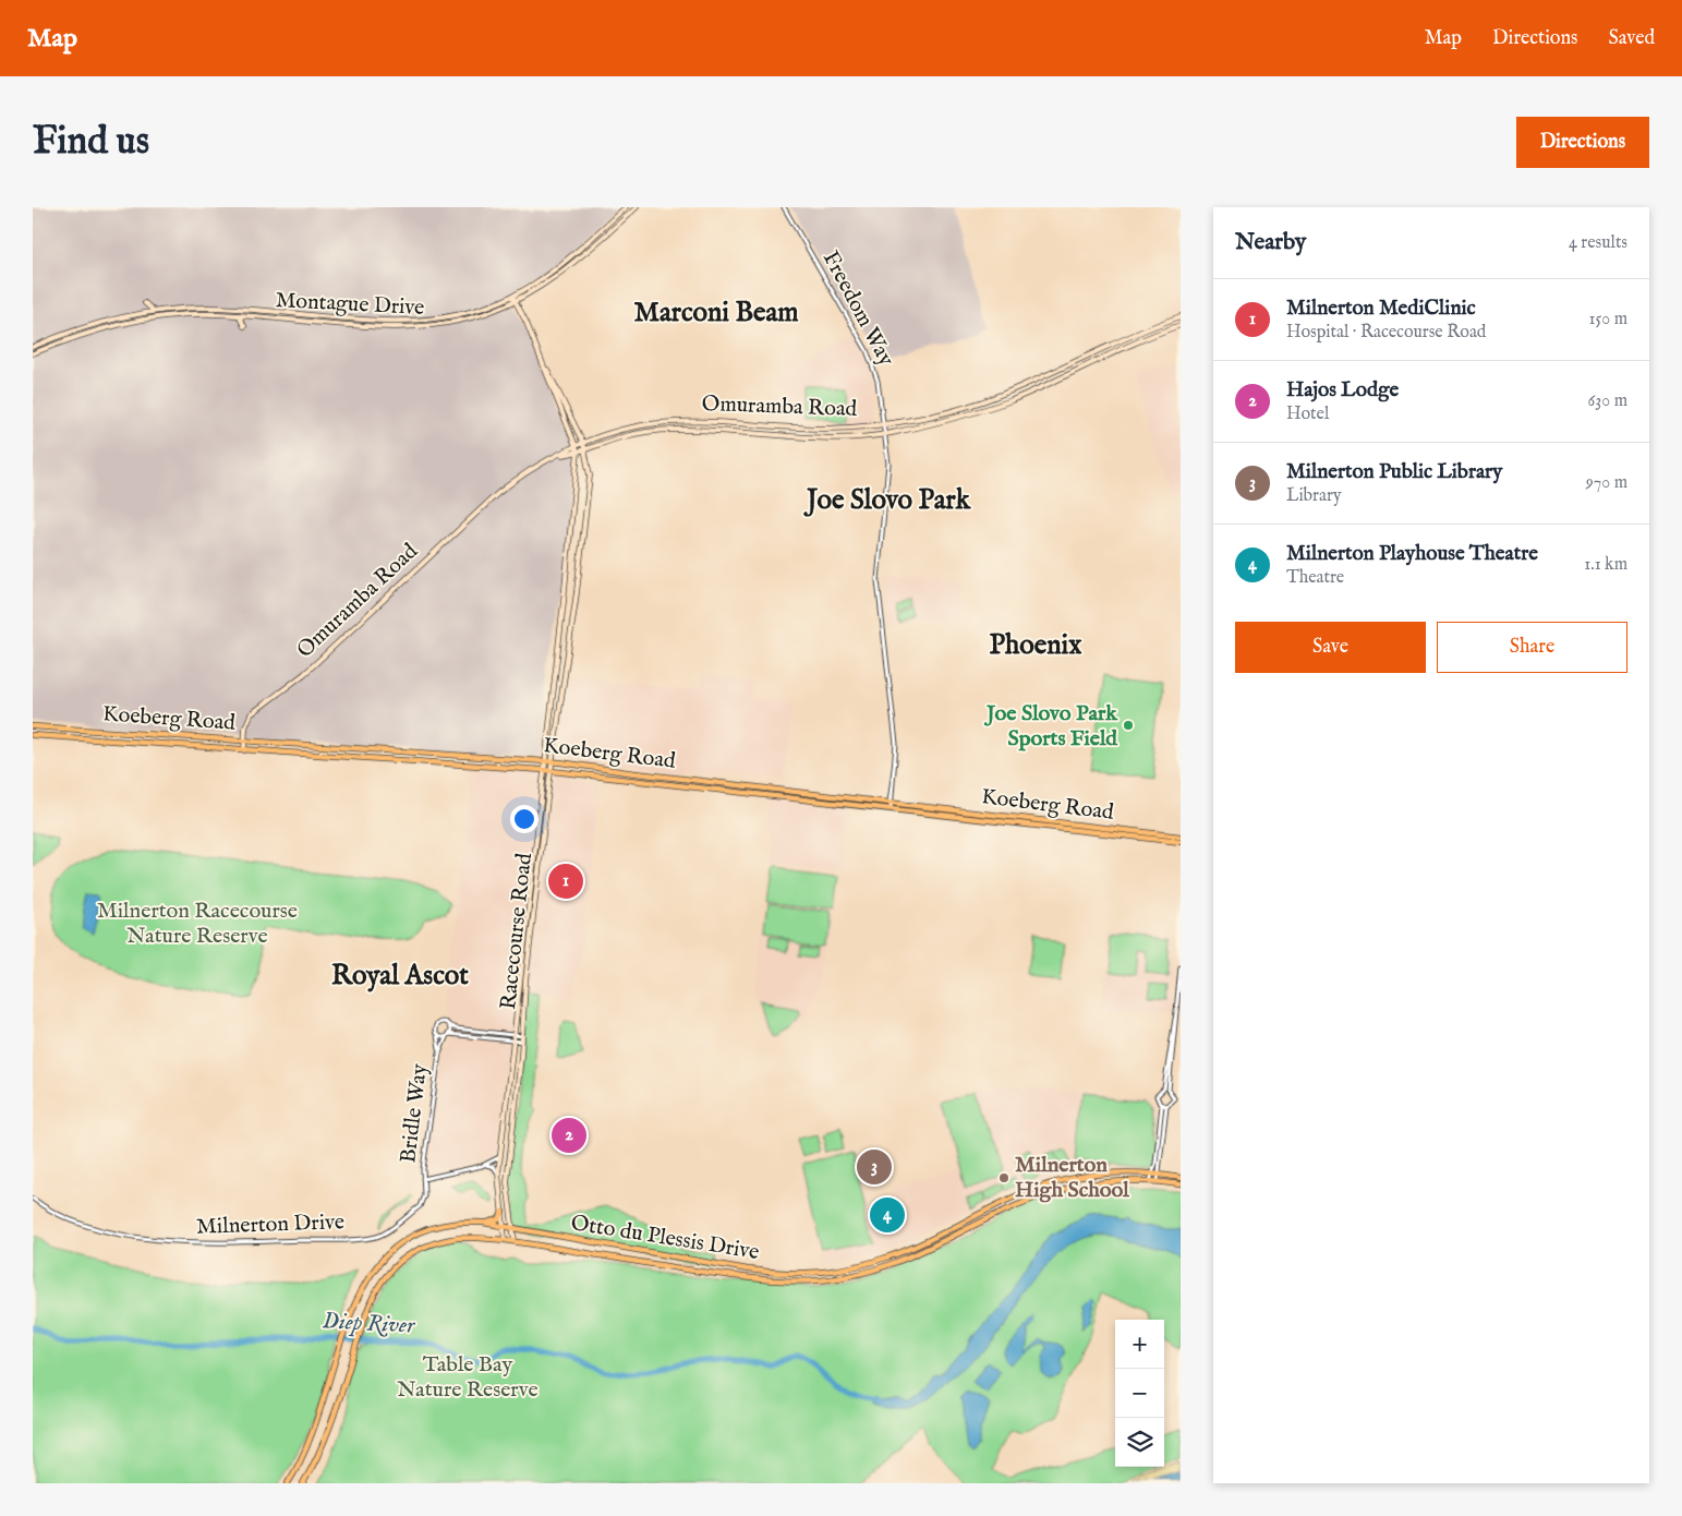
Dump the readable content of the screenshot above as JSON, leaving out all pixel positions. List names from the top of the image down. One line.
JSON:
{"streets":{"main road":["Montague Drive","Omuramba Road","Koeberg Road","Racecourse Road","Otto du Plessis Drive"],"street":["Freedom Way","Bridle Way","Milnerton Drive"]},"crossings":[["Montague Drive","Racecourse Road"],["Freedom Way","Omuramba Road"],["Freedom Way","Koeberg Road"],["Omuramba Road","Koeberg Road"],["Omuramba Road","Racecourse Road"],["Koeberg Road","Racecourse Road"],["Racecourse Road","Otto du Plessis Drive"],["Bridle Way","Milnerton Drive"]],"districts":["Marconi Beam","Joe Slovo Park","Phoenix","Royal Ascot"],"water":["Diep River"],"parks":["Milnerton Racecourse Nature Reserve","Table Bay Nature Reserve"],"places":["Joe Slovo Park Sports Field","Milnerton High School"],"page":{"header":"Map","nav":["Map","Directions","Saved"],"buttons":["Directions",["Save","Share"]],"title":"Find us","heading":["Nearby","4 results"],"list":[{"mark":"1","name":"Milnerton MediClinic","note":"Hospital · Racecourse Road","value":"150 m"},{"mark":"2","name":"Hajos Lodge","note":"Hotel","value":"630 m"},{"mark":"3","name":"Milnerton Public Library","note":"Library","value":"970 m"},{"mark":"4","name":"Milnerton Playhouse Theatre","note":"Theatre","value":"1.1 km"}],"pins":["1","2","3","4"],"map_buttons":["+","−"]}}
